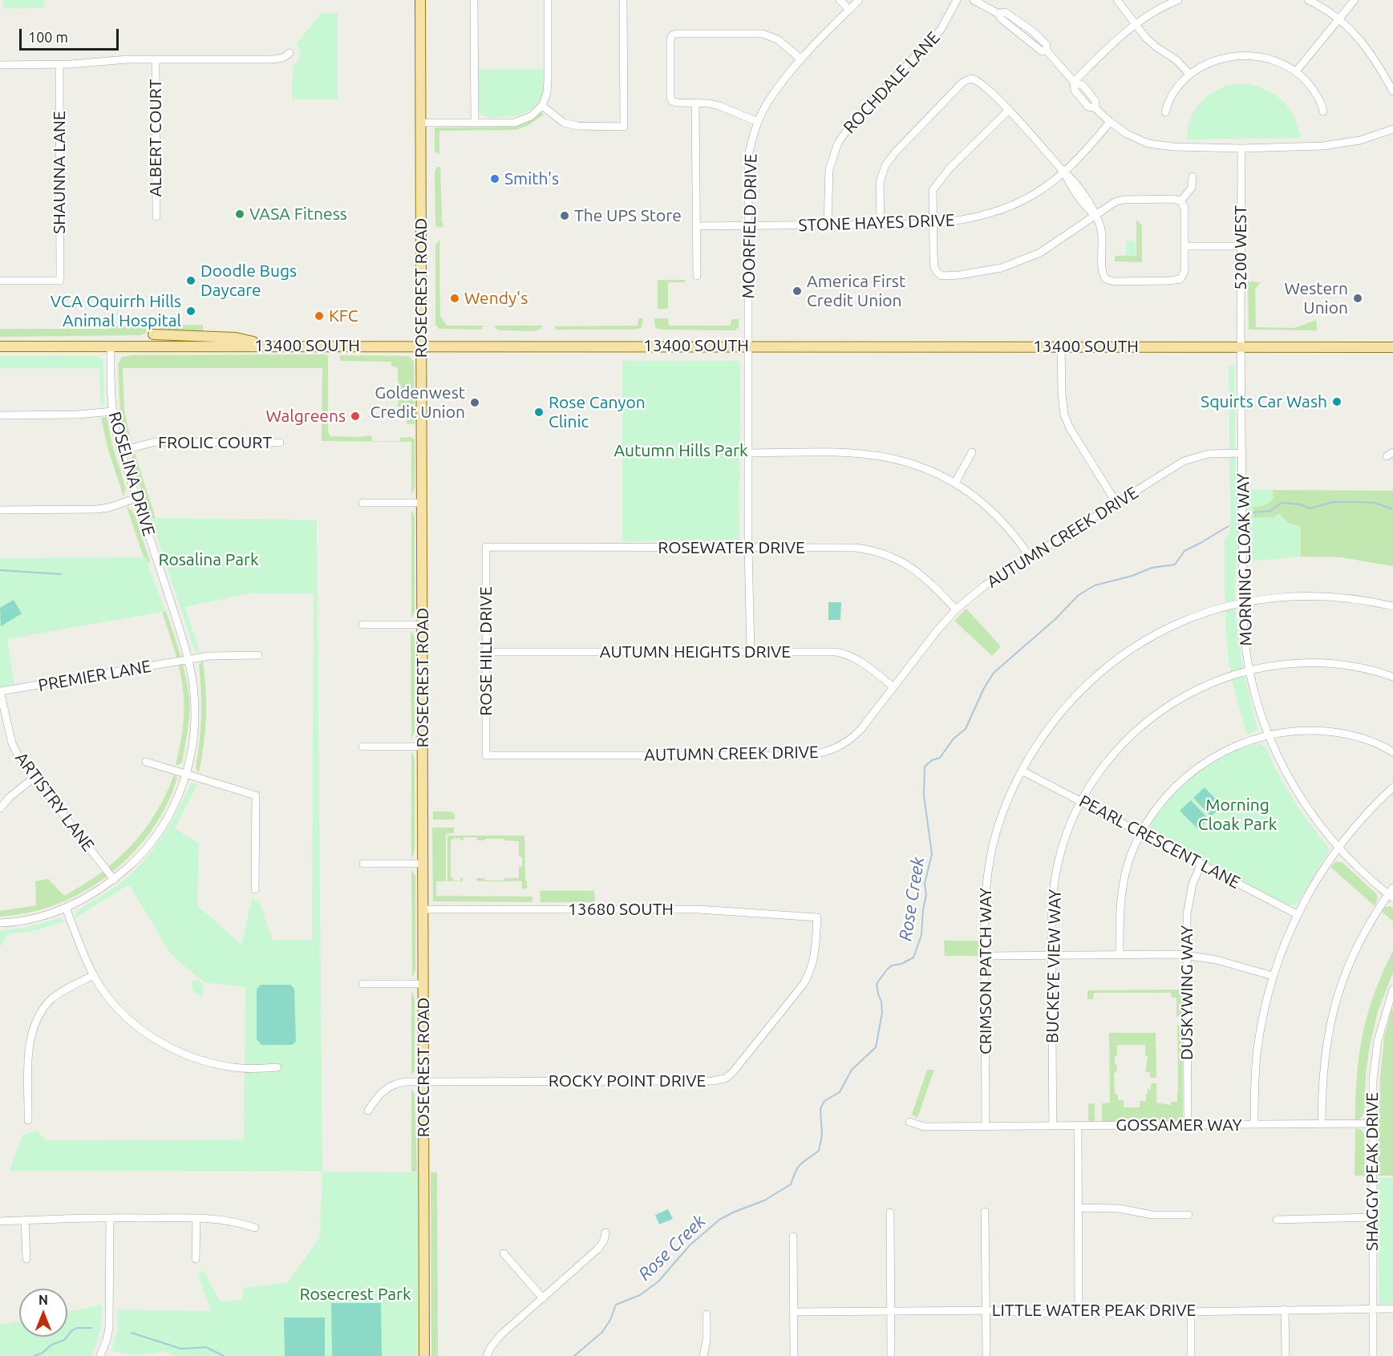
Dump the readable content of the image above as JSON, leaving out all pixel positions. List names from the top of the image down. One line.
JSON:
{"streets":{"main road":["ROSECREST ROAD","13400 SOUTH"],"street":["ROCHDALE LANE","ALBERT COURT","SHAUNNA LANE","STONE HAYES DRIVE","MOORFIELD DRIVE","5200 WEST","FROLIC COURT","ROSELINA DRIVE","AUTUMN CREEK DRIVE","ROSEWATER DRIVE","MORNING CLOAK WAY","ROSE HILL DRIVE","AUTUMN HEIGHTS DRIVE","PREMIER LANE","ARTISTRY LANE","PEARL CRESCENT LANE","13680 SOUTH","BUCKEYE VIEW WAY","CRIMSON PATCH WAY","DUSKYWING WAY","ROCKY POINT DRIVE","GOSSAMER WAY","SHAGGY PEAK DRIVE","LITTLE WATER PEAK DRIVE"]},"crossings":[["ROCHDALE LANE","STONE HAYES DRIVE"],["STONE HAYES DRIVE","MOORFIELD DRIVE"],["MOORFIELD DRIVE","13400 SOUTH"],["MOORFIELD DRIVE","ROSEWATER DRIVE"],["MOORFIELD DRIVE","AUTUMN HEIGHTS DRIVE"],["5200 WEST","13400 SOUTH"],["5200 WEST","MORNING CLOAK WAY"],["ROSECREST ROAD","13400 SOUTH"],["ROSECREST ROAD","13680 SOUTH"],["ROSECREST ROAD","ROCKY POINT DRIVE"],["13400 SOUTH","ROSELINA DRIVE"],["13400 SOUTH","MORNING CLOAK WAY"],["FROLIC COURT","ROSELINA DRIVE"],["ROSELINA DRIVE","PREMIER LANE"],["ROSELINA DRIVE","ARTISTRY LANE"],["AUTUMN CREEK DRIVE","ROSEWATER DRIVE"],["AUTUMN CREEK DRIVE","MORNING CLOAK WAY"],["AUTUMN CREEK DRIVE","ROSE HILL DRIVE"],["AUTUMN CREEK DRIVE","AUTUMN HEIGHTS DRIVE"],["ROSEWATER DRIVE","ROSE HILL DRIVE"],["MORNING CLOAK WAY","BUCKEYE VIEW WAY"],["MORNING CLOAK WAY","CRIMSON PATCH WAY"],["ROSE HILL DRIVE","AUTUMN HEIGHTS DRIVE"],["PREMIER LANE","ARTISTRY LANE"],["PEARL CRESCENT LANE","BUCKEYE VIEW WAY"],["PEARL CRESCENT LANE","CRIMSON PATCH WAY"],["PEARL CRESCENT LANE","DUSKYWING WAY"],["13680 SOUTH","ROCKY POINT DRIVE"],["BUCKEYE VIEW WAY","GOSSAMER WAY"],["CRIMSON PATCH WAY","GOSSAMER WAY"],["DUSKYWING WAY","GOSSAMER WAY"],["GOSSAMER WAY","SHAGGY PEAK DRIVE"],["SHAGGY PEAK DRIVE","LITTLE WATER PEAK DRIVE"]],"water":["Rose Creek"],"parks":["Autumn Hills Park","Rosalina Park","Morning Cloak Park","Rosecrest Park"],"places":["Smith's","VASA Fitness","The UPS Store","Doodle Bugs Daycare","America First Credit Union","Wendy's","Western Union","VCA Oquirrh Hills Animal Hospital","KFC","Squirts Car Wash","Goldenwest Credit Union","Rose Canyon Clinic","Walgreens"],"scale_bar":"100 m","north":"top"}
